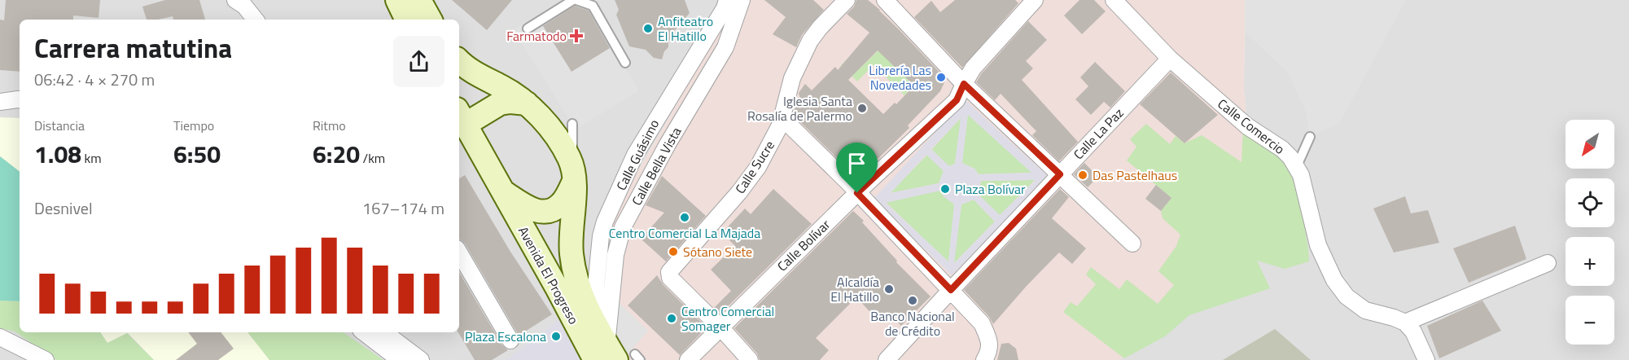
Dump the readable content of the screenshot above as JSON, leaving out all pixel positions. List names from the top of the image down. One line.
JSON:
{"streets":{"street":["Calle Comercio","Calle La Paz","Calle Guásimo","Calle Bella Vista","Calle Sucre","Calle Bolívar","Avenida El Progreso"]},"crossings":[["Calle Comercio","Calle La Paz"],["Calle Guásimo","Calle Bella Vista"],["Calle Guásimo","Avenida El Progreso"],["Calle Bella Vista","Avenida El Progreso"],["Calle Sucre","Calle Bolívar"]],"places":{"other":["Anfiteatro El Hatillo","Librería Las Novedades","Iglesia Santa Rosalía de Palermo","Das Pastelhaus","Plaza Bolívar","Centro Comercial La Majada","Sótano Siete","Alcaldía El Hatillo","Banco Nacional de Crédito","Centro Comercial Somager","Plaza Escalona"],"health":["Farmatodo"]},"north":"bottom left","page":{"heading":["Carrera matutina","06:42 · 4 × 270 m"],"stats":[["Distancia","1.08 km"],["Tiempo","6:50"],["Ritmo","6:20 /km"]],"map_buttons":["+","−"],"chart":["Desnivel","167–174 m"]}}
